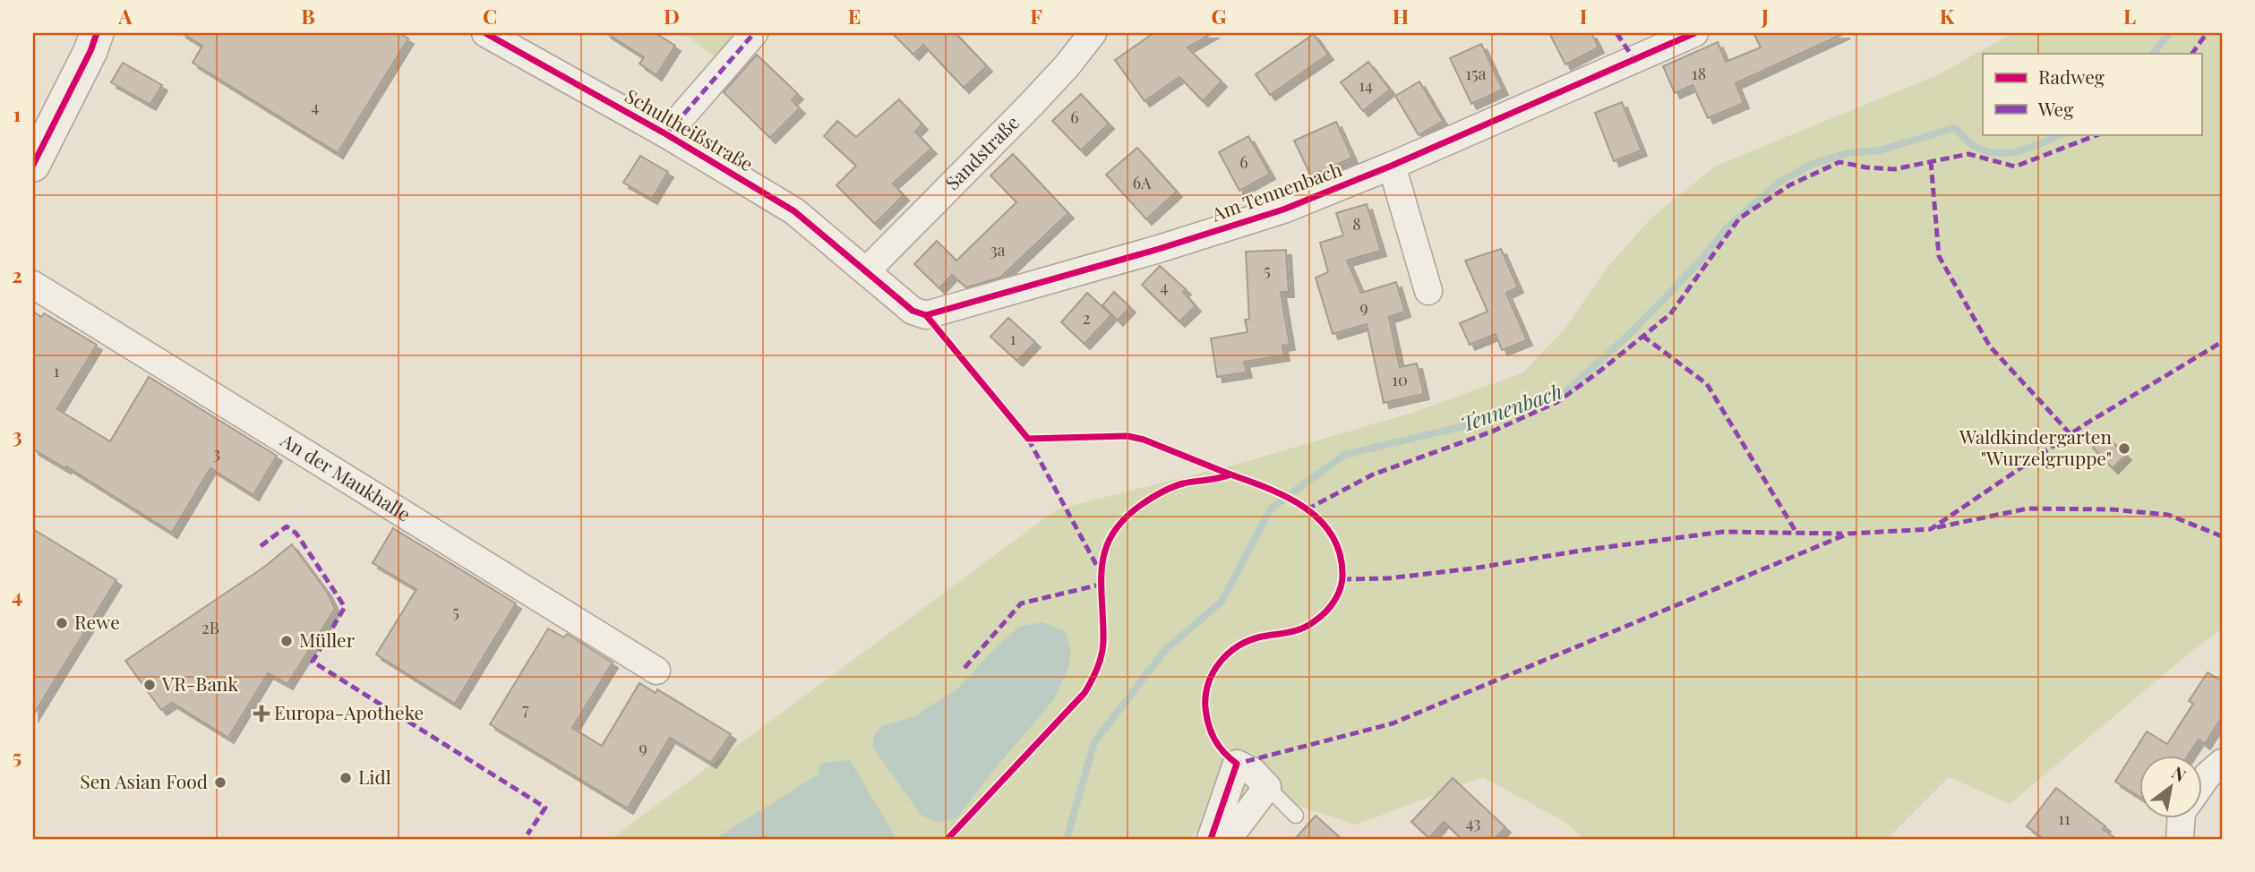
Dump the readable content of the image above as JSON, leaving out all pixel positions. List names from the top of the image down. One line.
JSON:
{"streets":{"street":["Schultheißstraße","Sandstraße","Am Tennenbach","An der Maukhalle"]},"crossings":[["Schultheißstraße","Sandstraße"],["Schultheißstraße","Am Tennenbach"],["Sandstraße","Am Tennenbach"]],"water":["Tennenbach"],"places":{"other":["Waldkindergarten \"Wurzelgruppe\"","Rewe","Müller","VR-Bank","Lidl","Sen Asian Food"],"health":["Europa-Apotheke"]},"house_numbers":["15a","18","14","4","6","6","6A","8","3a","5","4","9","2","1","1","10","3","5","2B","7","9","11","43"],"legend":["Radweg","Weg"],"north":"top right","grid":{"columns":["A","B","C","D","E","F","G","H","I","J","K","L"],"rows":["1","2","3","4","5"]}}
